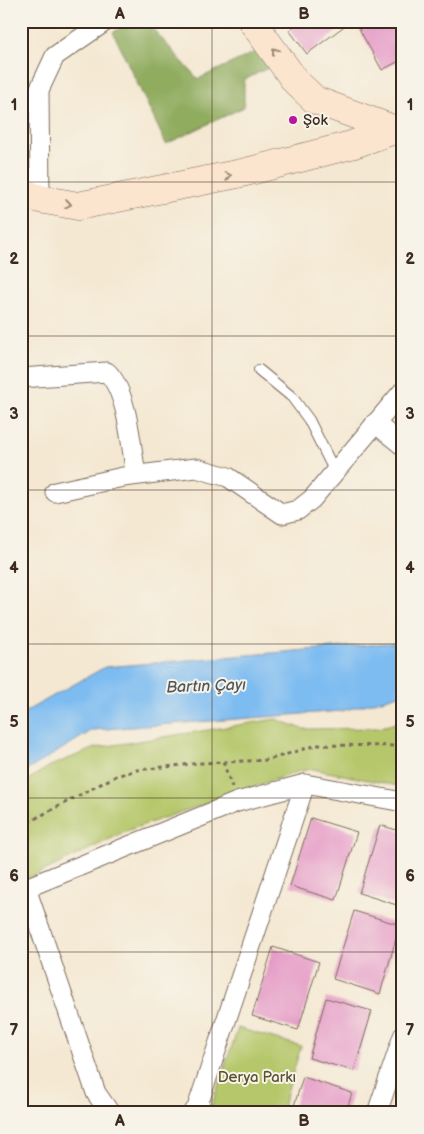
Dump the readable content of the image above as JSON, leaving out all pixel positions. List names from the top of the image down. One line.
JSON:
{"water":["Bartın Çayı"],"parks":["Derya Parkı"],"places":["Şok"],"grid":{"columns":["A","B"],"rows":["1","2","3","4","5","6","7"]}}
